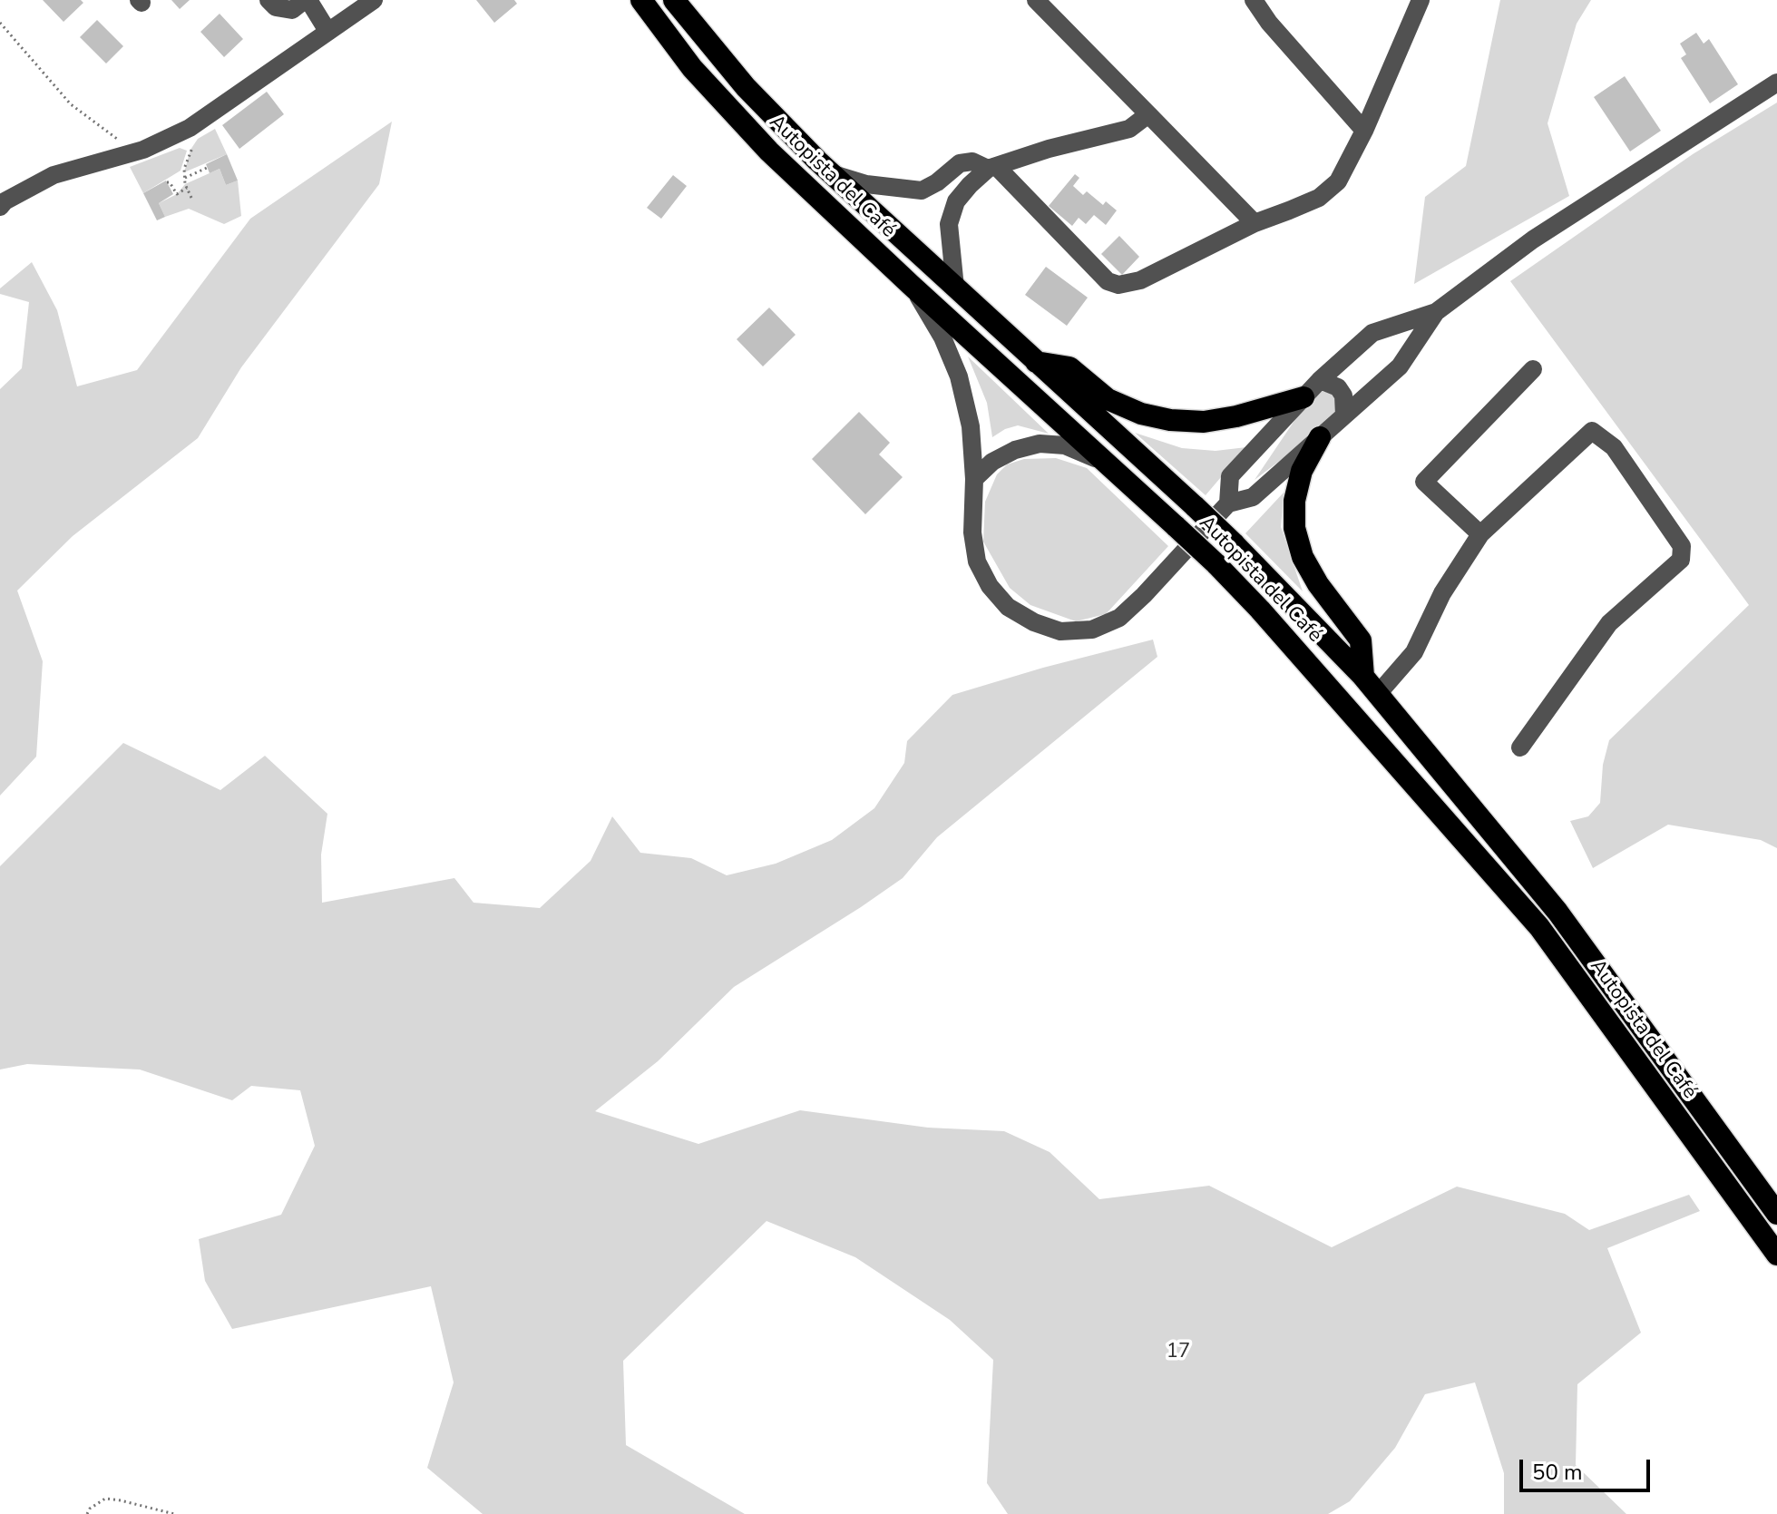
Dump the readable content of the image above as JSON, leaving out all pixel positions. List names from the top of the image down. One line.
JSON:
{"streets":{"highway":["Autopista del Café"]},"parks":["17"],"scale_bar":"50 m"}
